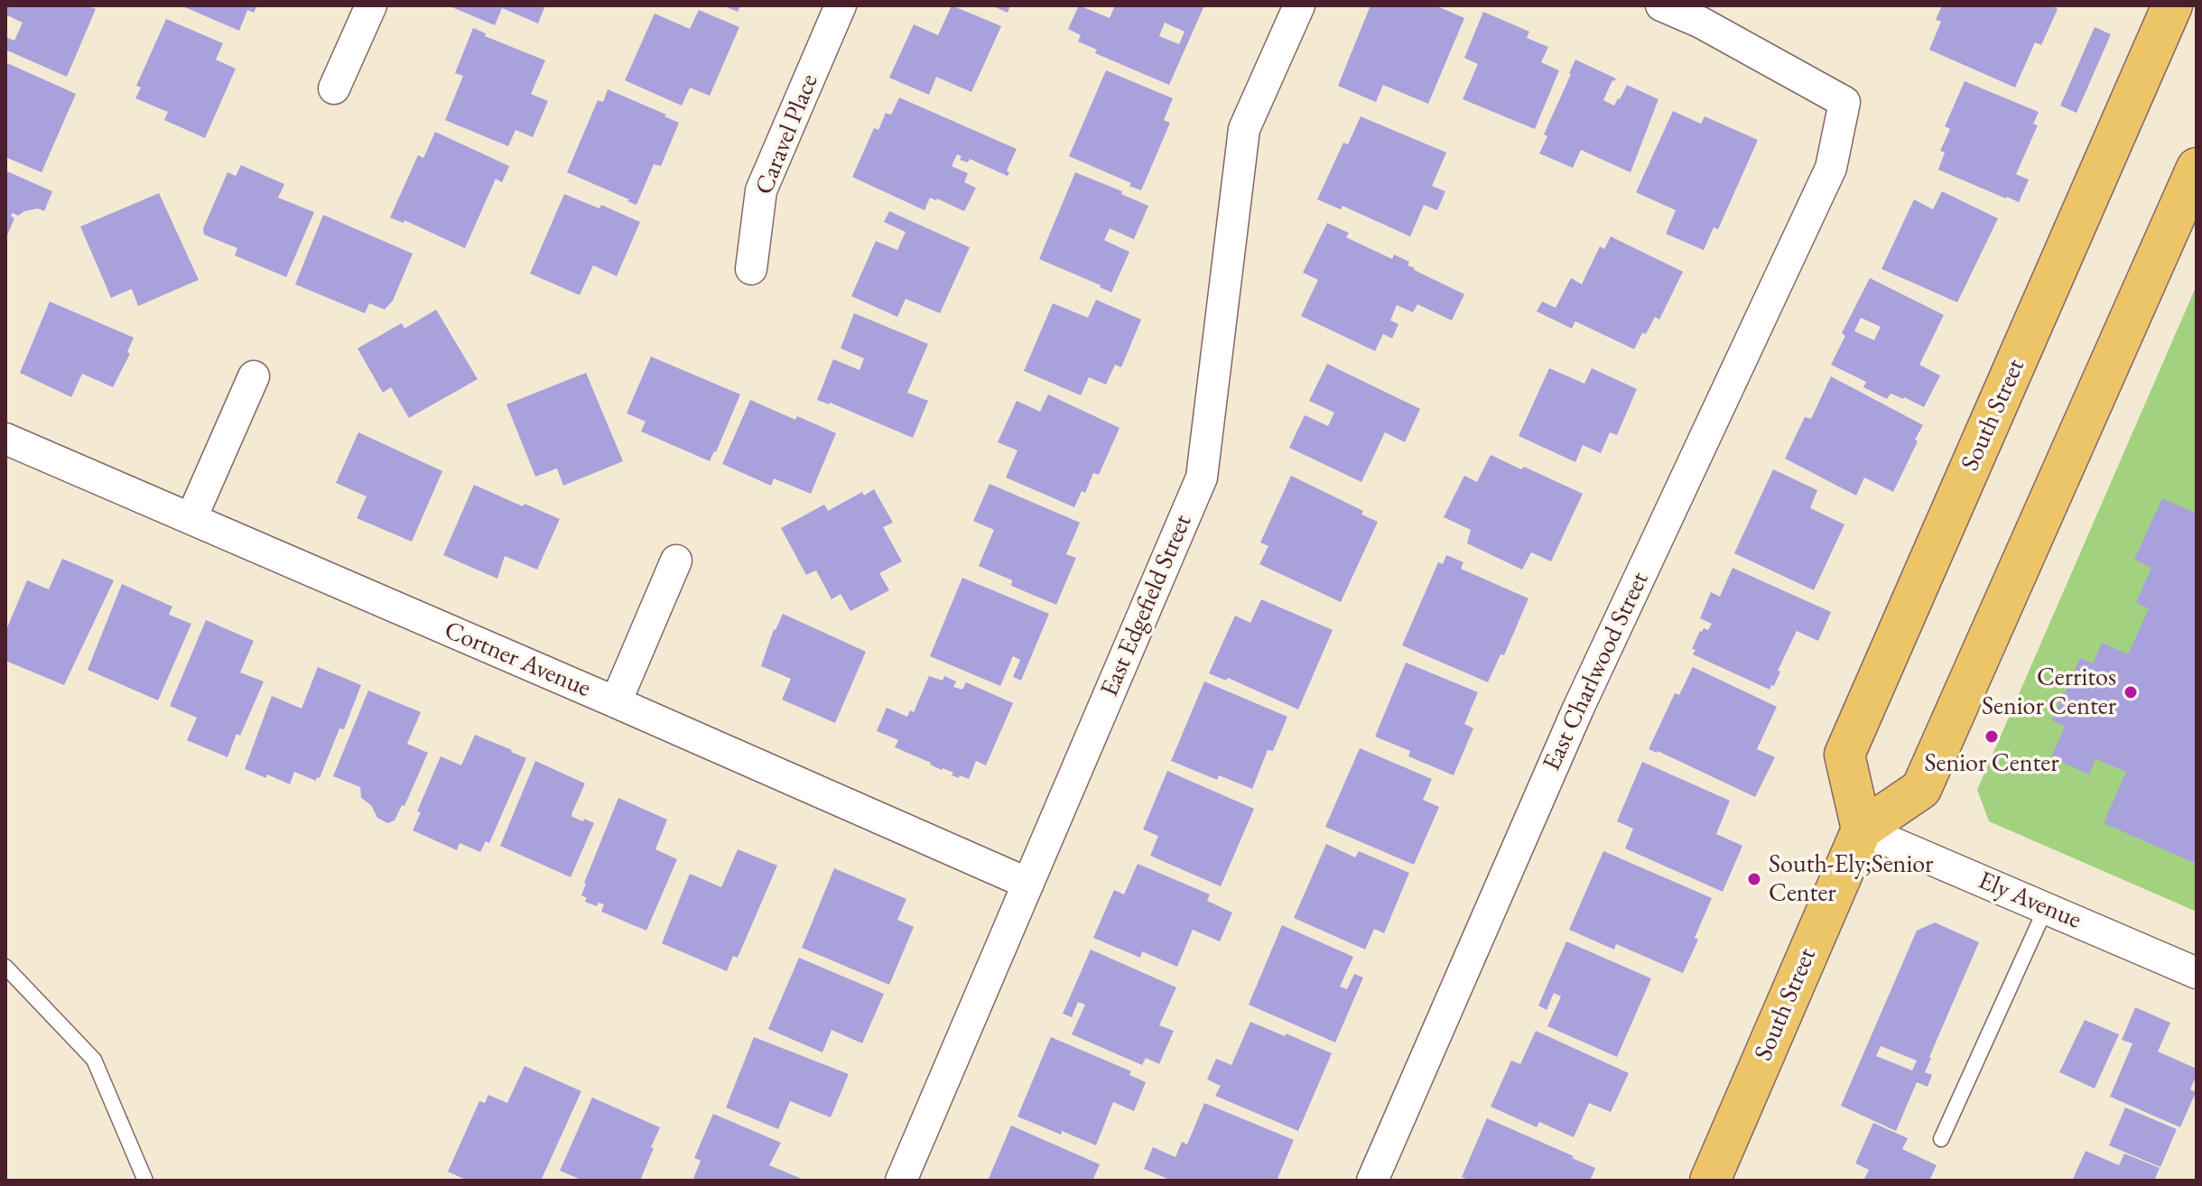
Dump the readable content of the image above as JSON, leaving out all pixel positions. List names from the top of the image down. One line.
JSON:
{"streets":{"main road":["South Street"],"street":["Caravel Place","East Edgefield Street","Cortner Avenue","East Charlwood Street","Ely Avenue"]},"crossings":[["South Street","Ely Avenue"],["East Edgefield Street","Cortner Avenue"]],"places":["Cerritos Senior Center","Senior Center","South-Ely;Senior Center"]}
